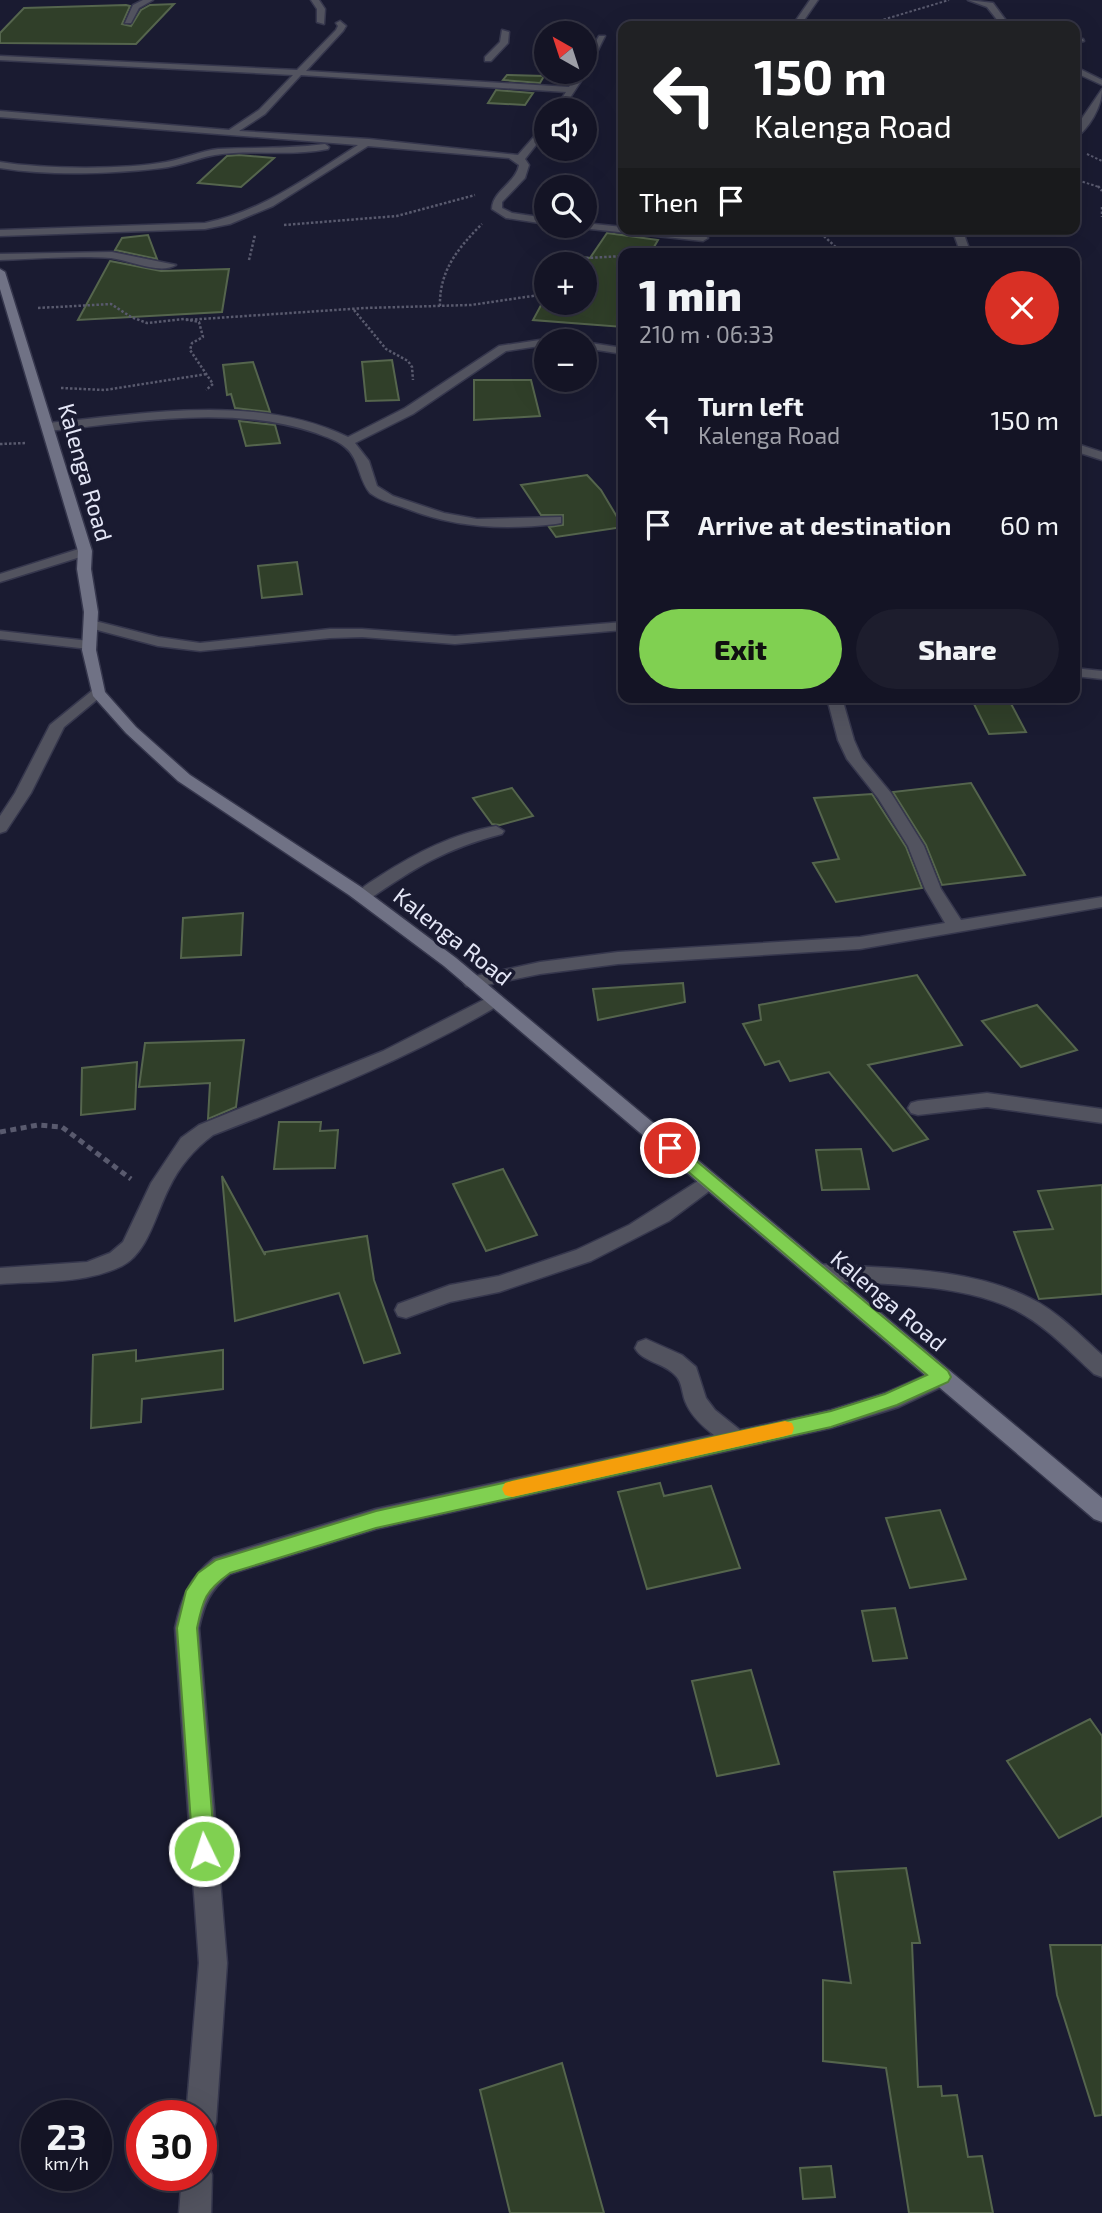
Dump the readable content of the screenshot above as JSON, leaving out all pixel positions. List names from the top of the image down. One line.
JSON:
{"streets":{"main road":["Kalenga Road"]},"north":"top left","page":{"map_buttons":["+","−"],"turn":["150 m","Kalenga Road"],"then":"Then","heading":["1 min","210 m · 06:33"],"list":[{"name":"Turn left","note":"Kalenga Road","value":"150 m"},{"name":"Arrive at destination","value":"60 m"}],"buttons":["Exit","Share"],"speed":"23 km/h","limit":"30"}}
